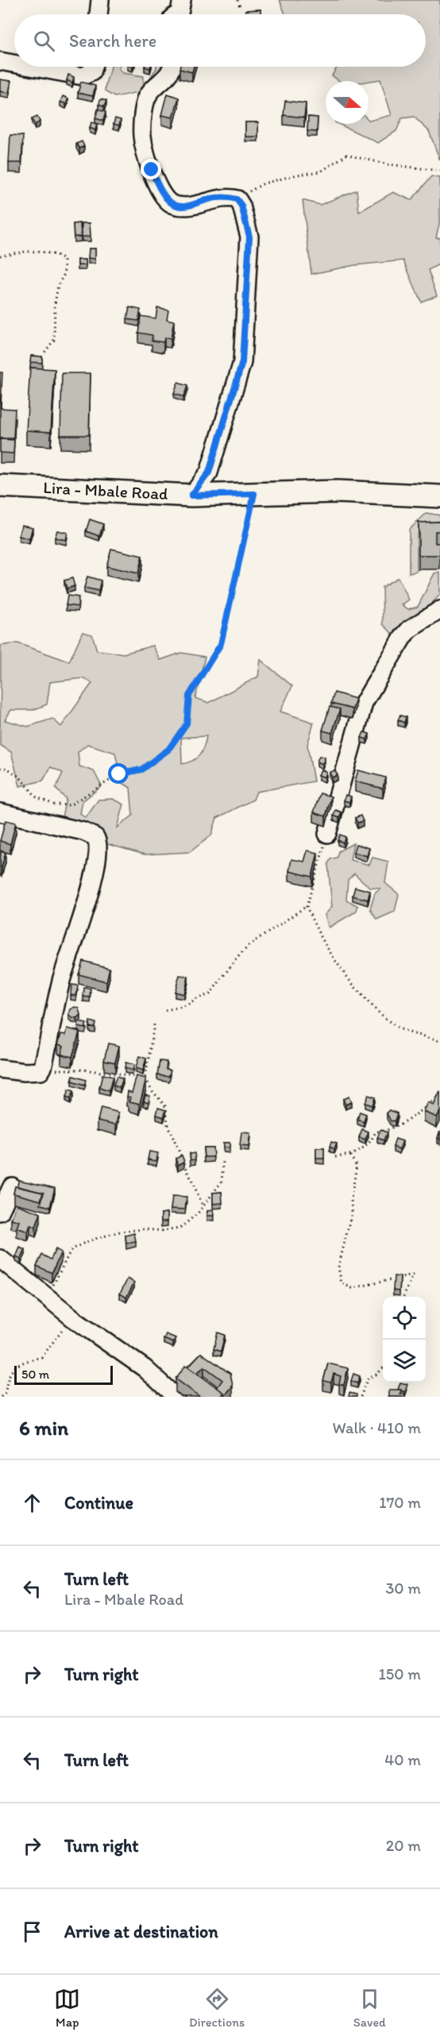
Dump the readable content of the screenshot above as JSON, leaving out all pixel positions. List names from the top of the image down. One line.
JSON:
{"streets":{"main road":["Lira - Mbale Road"]},"scale_bar":"50 m","north":"right","page":{"search":"Search here","scale":"50 m","heading":["6 min","Walk · 410 m"],"list":[["Continue","170 m"],["Turn left","Lira - Mbale Road","30 m"],["Turn right","150 m"],["Turn left","40 m"],["Turn right","20 m"],"Arrive at destination"],"nav":["Map","Directions","Saved"]}}
